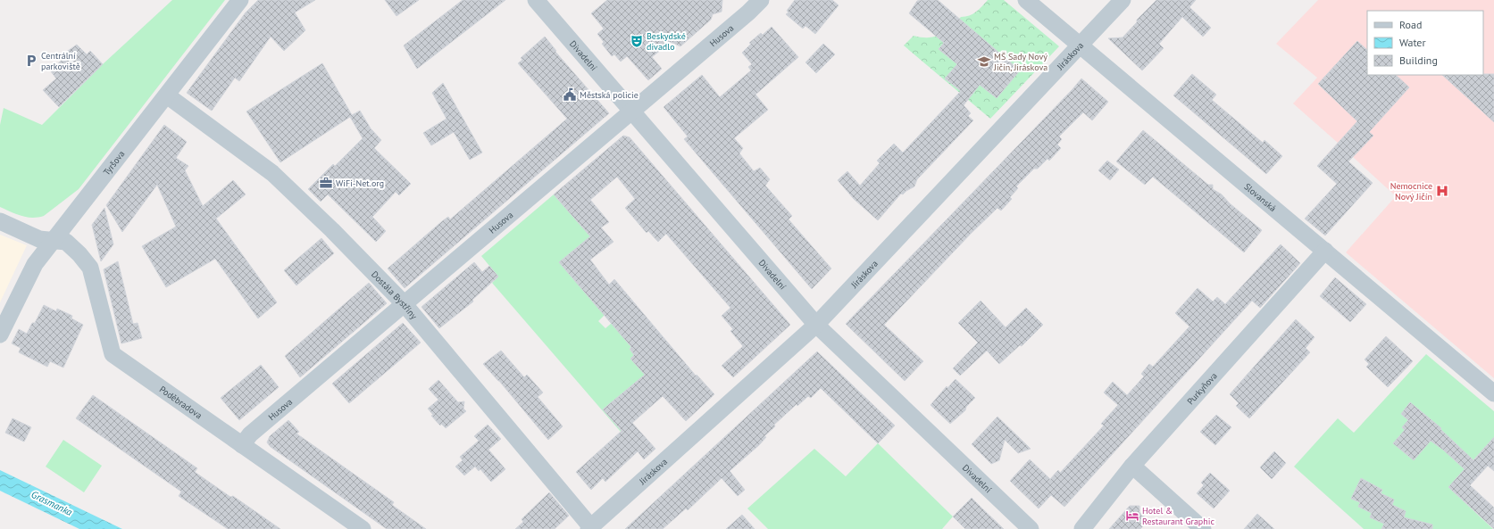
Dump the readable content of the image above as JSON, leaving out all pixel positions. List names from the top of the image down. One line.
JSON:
{"streets":{"street":["Husova","Divadelní","Jiráskova","Tyršova","Slovanská","Dostála Bystřiny","Purkyňova","Poděbradova"]},"crossings":[["Husova","Divadelní"],["Husova","Dostála Bystřiny"],["Husova","Poděbradova"],["Divadelní","Jiráskova"],["Jiráskova","Slovanská"],["Jiráskova","Dostála Bystřiny"],["Tyršova","Dostála Bystřiny"],["Tyršova","Poděbradova"],["Slovanská","Purkyňova"]],"water":["Grasmanka"],"places":{"theatre":["Beskydské divadlo"],"parking":["Centrální parkoviště"],"school or university":["MŠ Sady Nový Jičín, Jiráskova"],"public building":["Městská policie"],"office":["WiFi-Net.org"],"hospital":["Nemocnice Nový Jičín"],"hotel":["Hotel & Restaurant Graphic"]},"legend":["Road","Water","Building"]}
